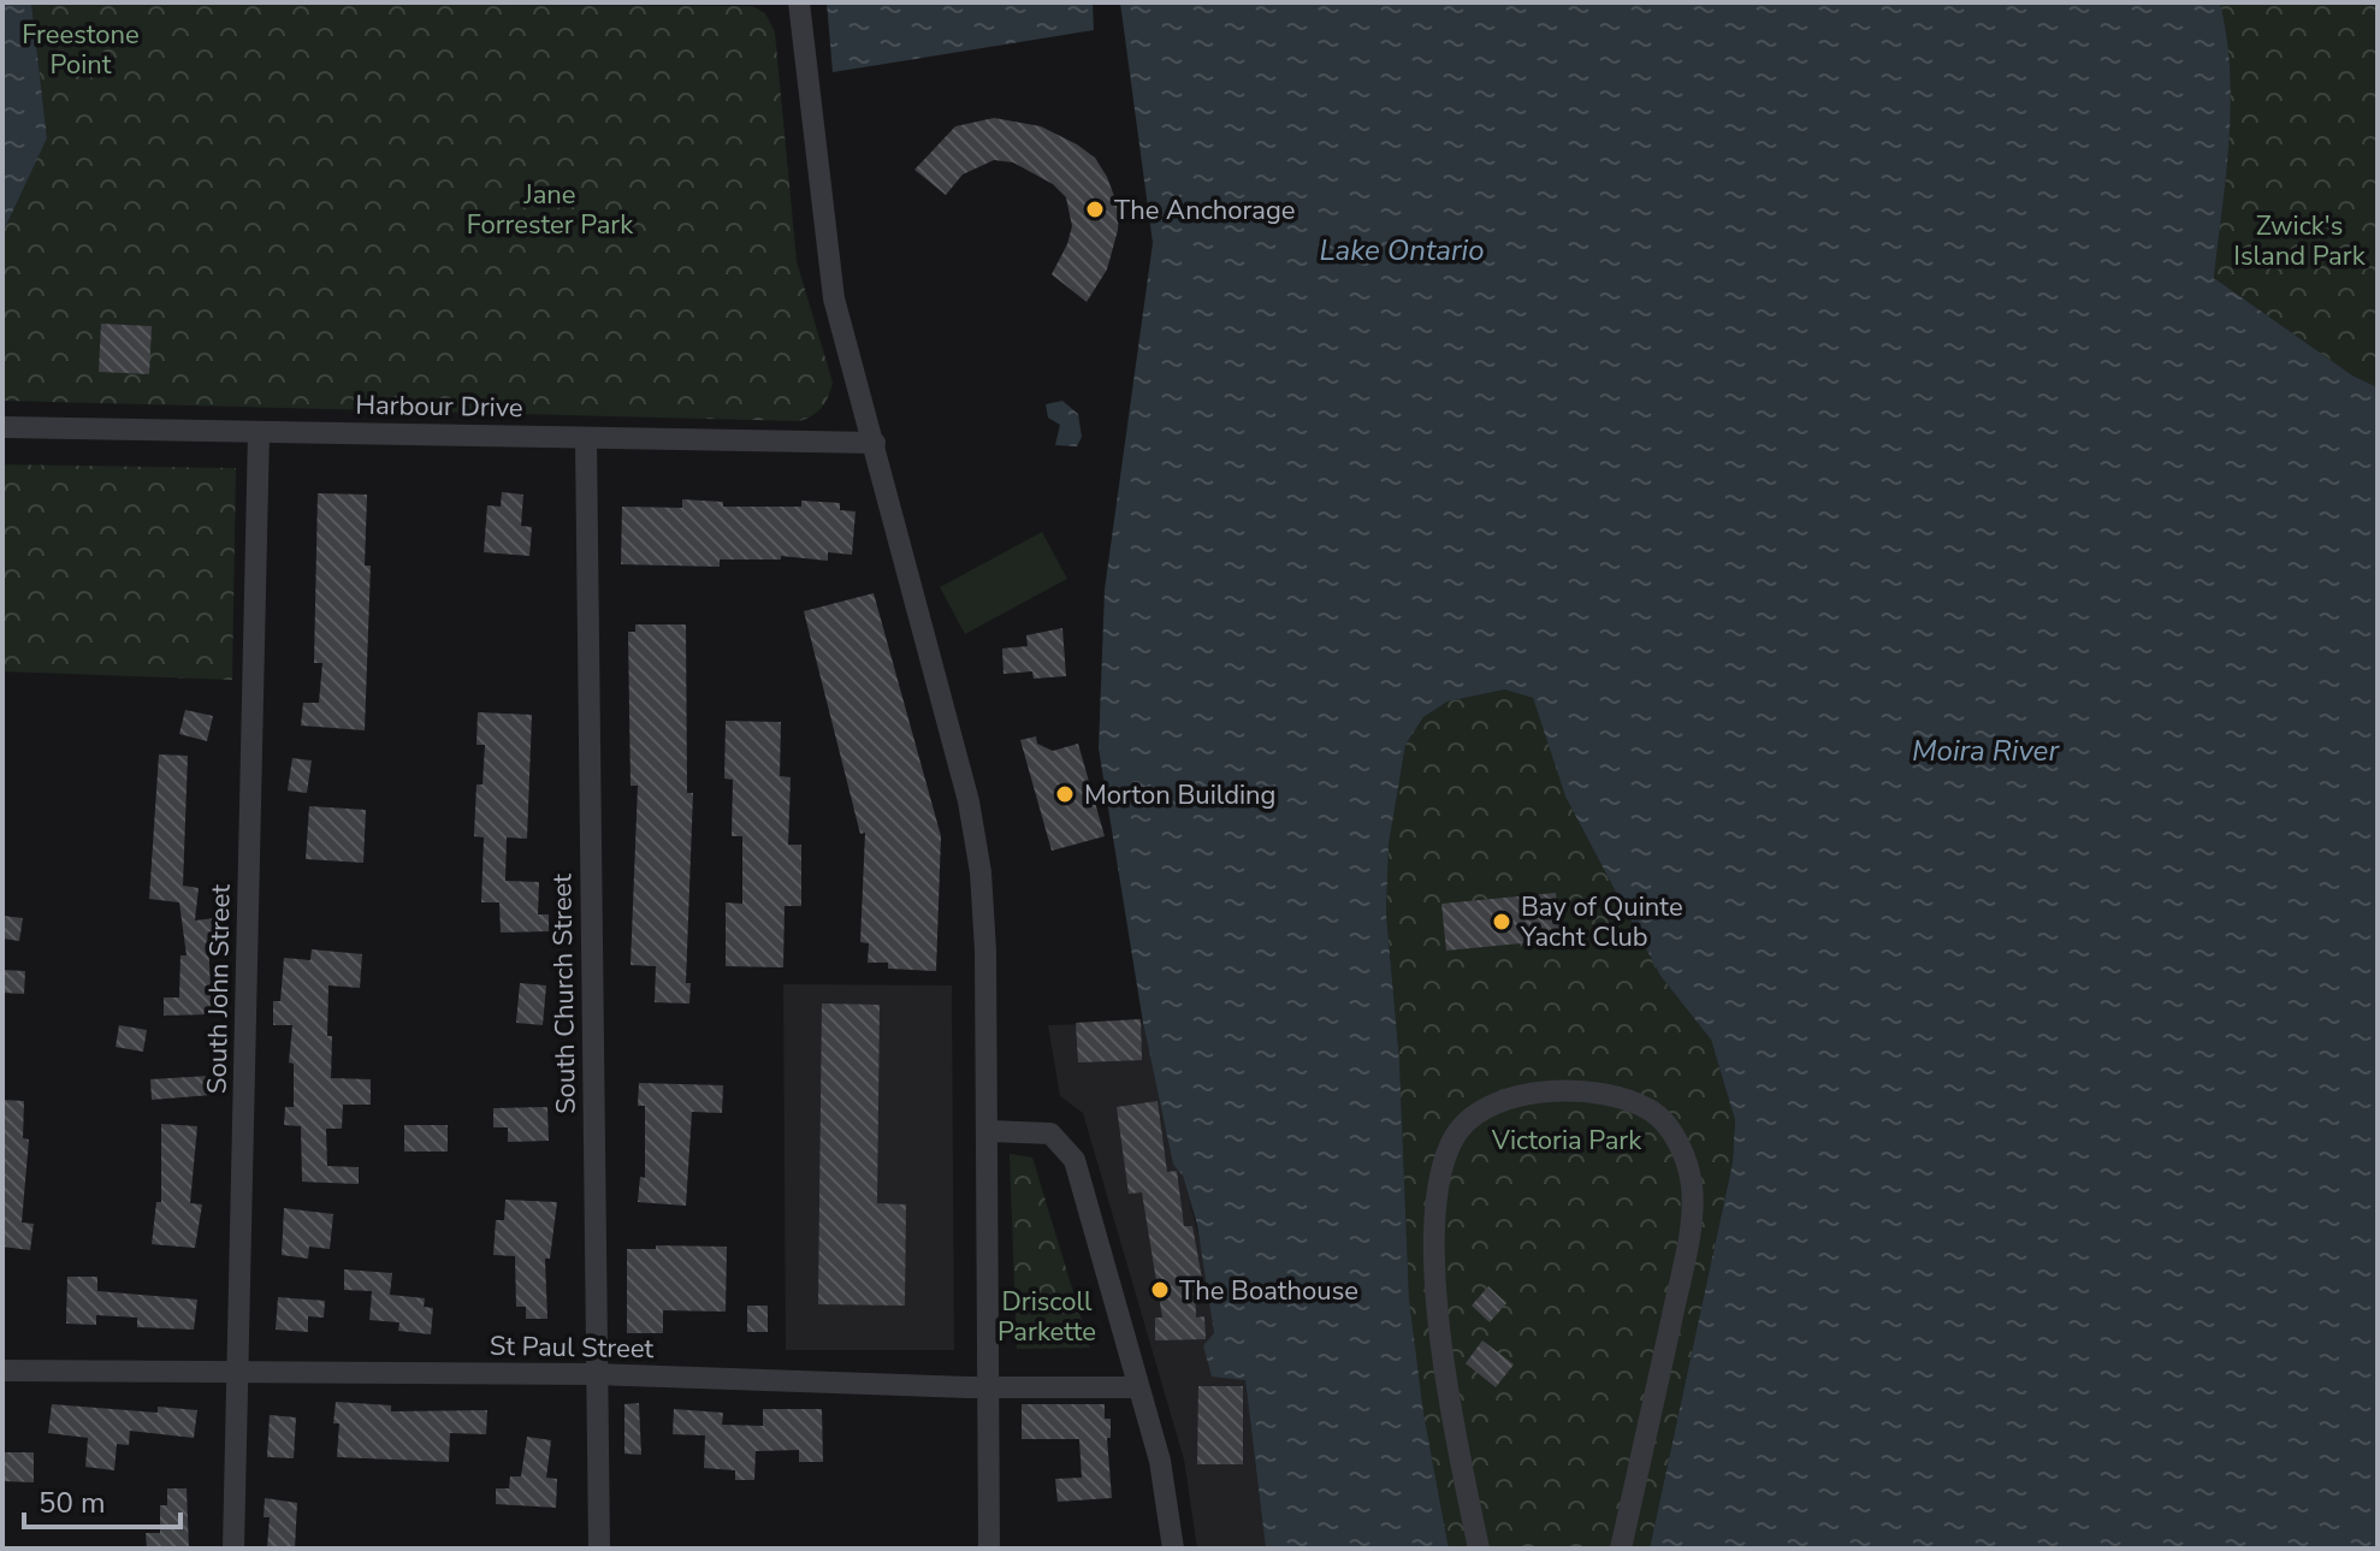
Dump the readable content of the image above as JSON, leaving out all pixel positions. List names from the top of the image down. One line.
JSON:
{"streets":{"street":["Harbour Drive","South John Street","South Church Street","St Paul Street"]},"crossings":[["Harbour Drive","South John Street"],["Harbour Drive","South Church Street"],["South John Street","St Paul Street"],["South Church Street","St Paul Street"]],"water":["Lake Ontario","Moira River"],"parks":["Freestone Point","Jane Forrester Park","Zwick's Island Park","Victoria Park","Driscoll Parkette"],"places":["The Anchorage","Morton Building","Bay of Quinte Yacht Club","The Boathouse"],"scale_bar":"50 m"}
